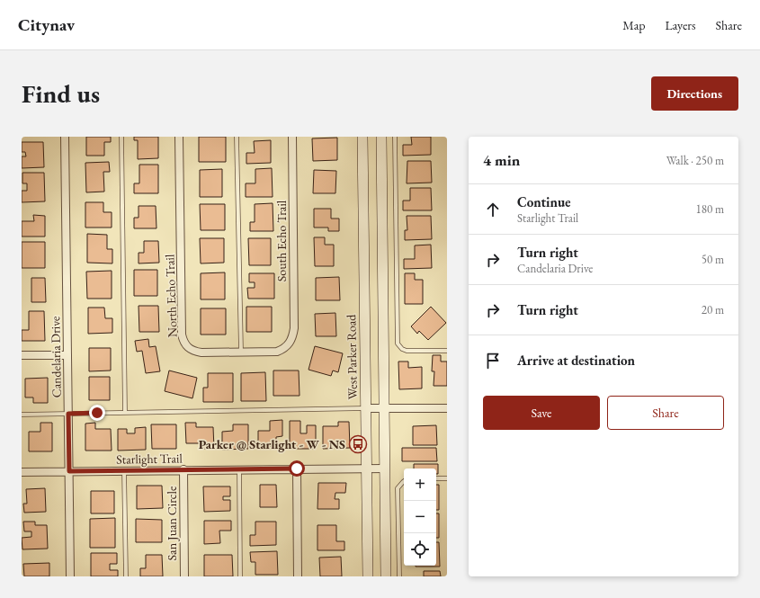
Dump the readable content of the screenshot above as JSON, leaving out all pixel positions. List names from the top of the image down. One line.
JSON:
{"streets":{"main road":["West Parker Road"],"street":["South Echo Trail","North Echo Trail","Candelaria Drive","Starlight Trail","San Juan Circle"]},"crossings":[["South Echo Trail","North Echo Trail"],["Candelaria Drive","Starlight Trail"],["West Parker Road","Starlight Trail"],["Starlight Trail","San Juan Circle"]],"places":{"bus stop":["Parker @ Starlight - W - NS"]},"page":{"header":"Citynav","nav":["Map","Layers","Share"],"buttons":["Directions",["Save","Share"]],"title":"Find us","heading":["4 min","Walk · 250 m"],"list":[["Continue","Starlight Trail","180 m"],["Turn right","Candelaria Drive","50 m"],["Turn right","20 m"],"Arrive at destination"],"map_buttons":["+","−"]}}
